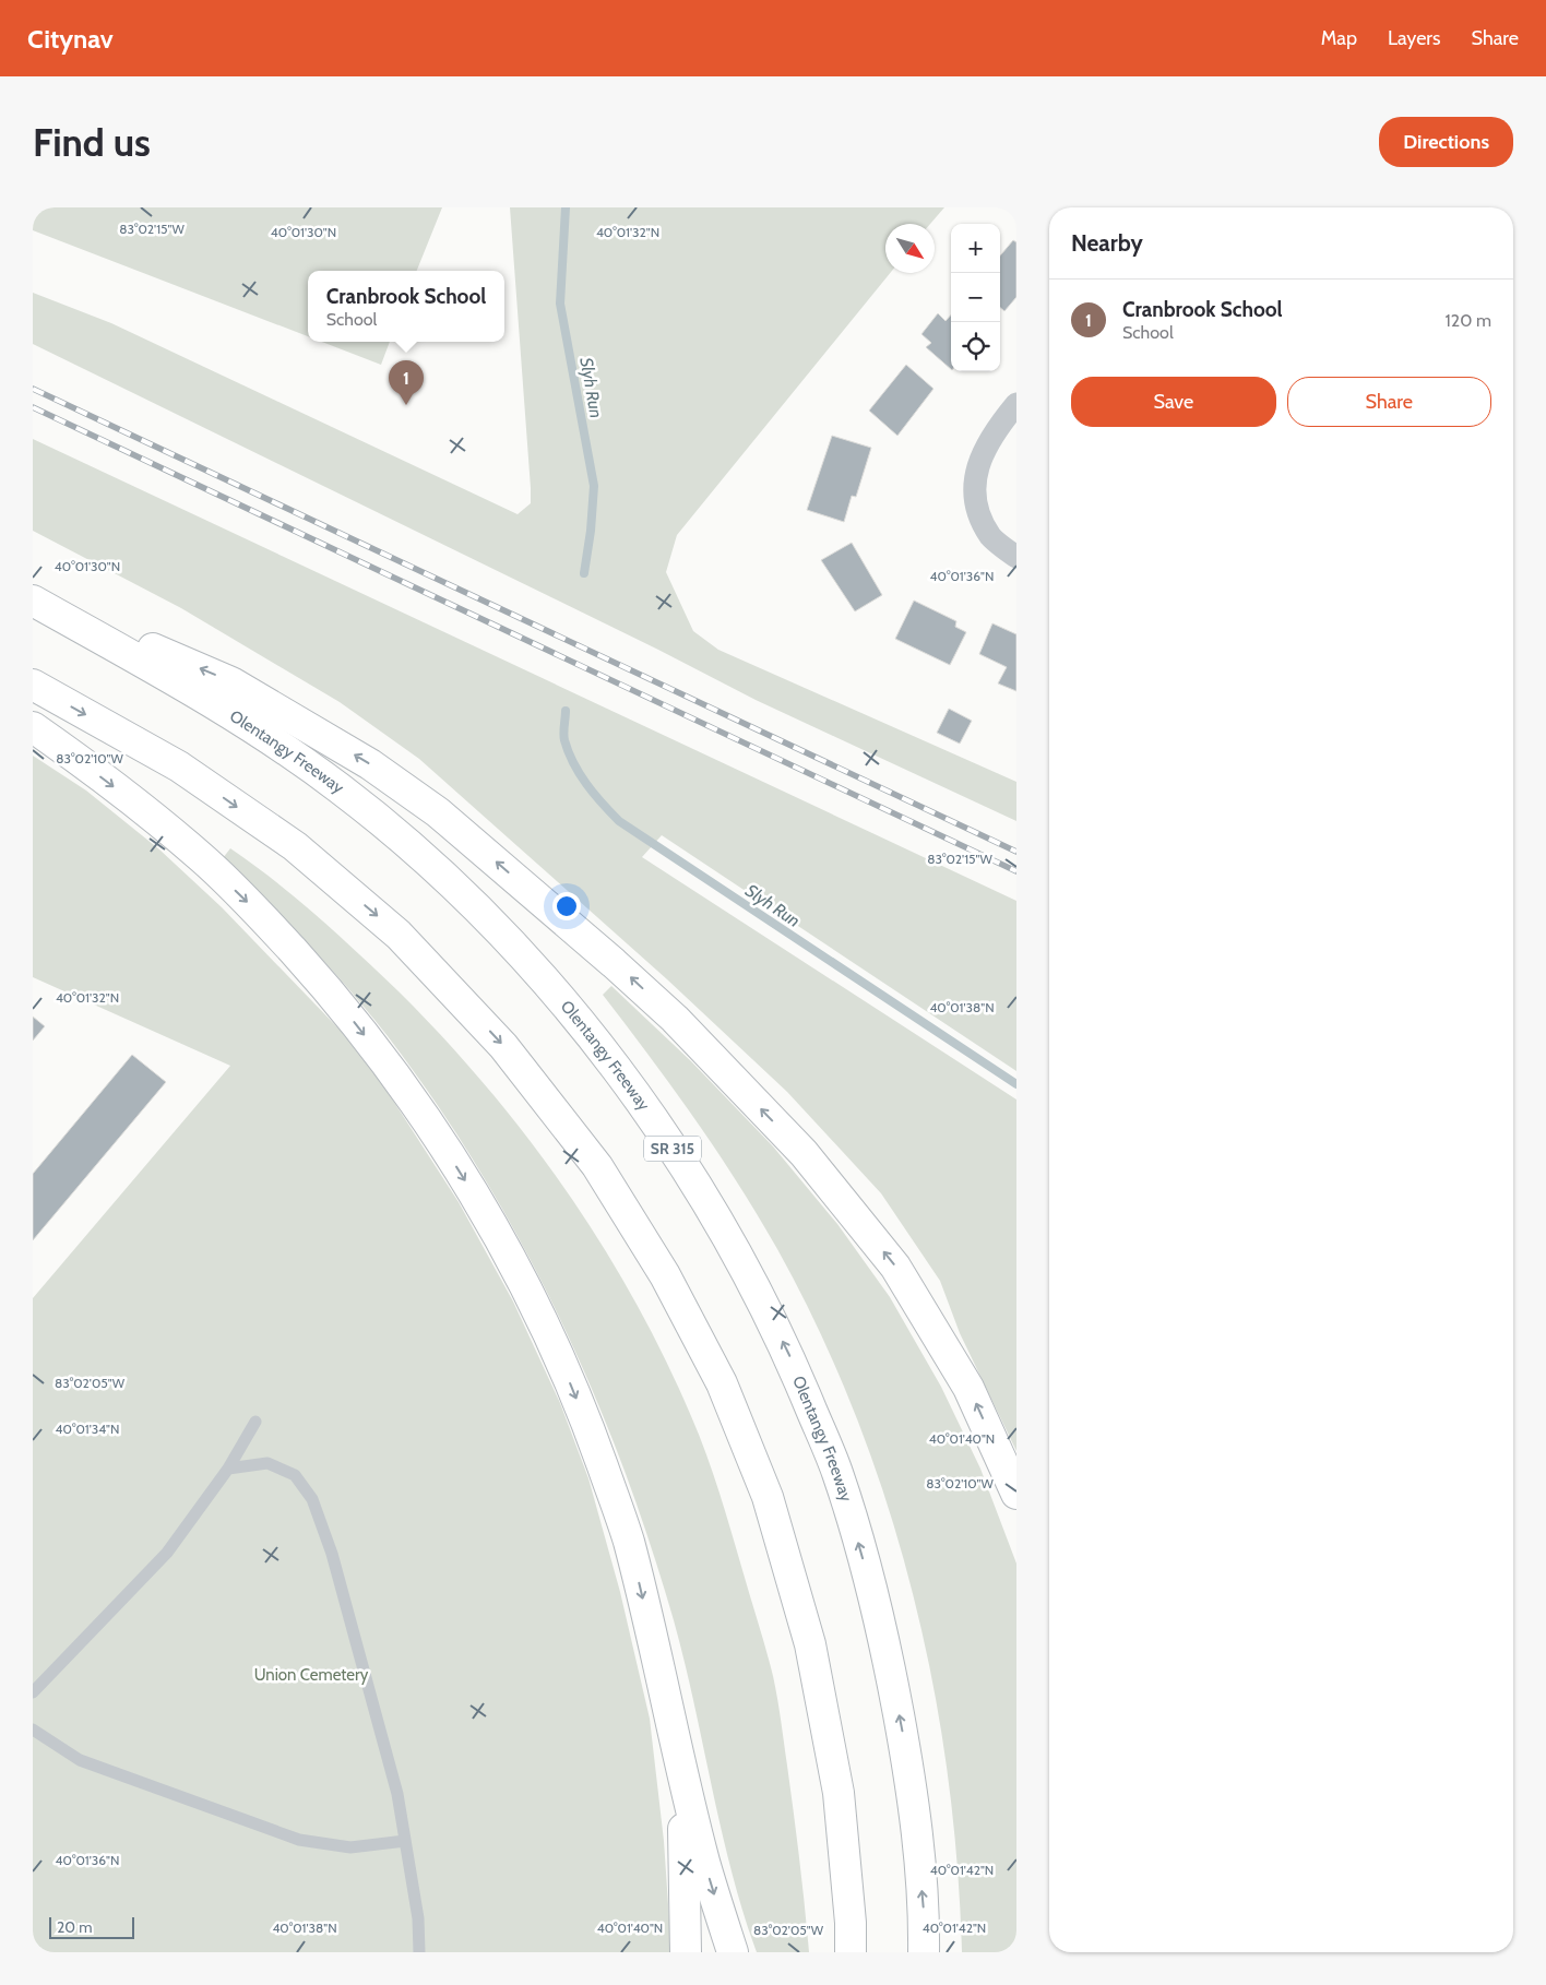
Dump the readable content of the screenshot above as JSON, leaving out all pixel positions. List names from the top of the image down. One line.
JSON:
{"streets":{"highway":["Olentangy Freeway","SR 315"]},"water":["Slyh Run"],"parks":["Union Cemetery"],"scale_bar":"20 m","north":"bottom right","page":{"header":"Citynav","nav":["Map","Layers","Share"],"buttons":["Directions",["Save","Share"]],"title":"Find us","heading":"Nearby","map_buttons":["+","−"],"popup":["Cranbrook School","School"],"list":[{"mark":"1","name":"Cranbrook School","note":"School","value":"120 m"}],"pins":"1","scale":"20 m"},"coordinates":["83°02'15\"W","40°01'30\"N","40°01'32\"N","40°01'36\"N","83°02'10\"W","40°01'38\"N","83°02'05\"W","40°01'34\"N","40°01'40\"N","40°01'42\"N"]}
